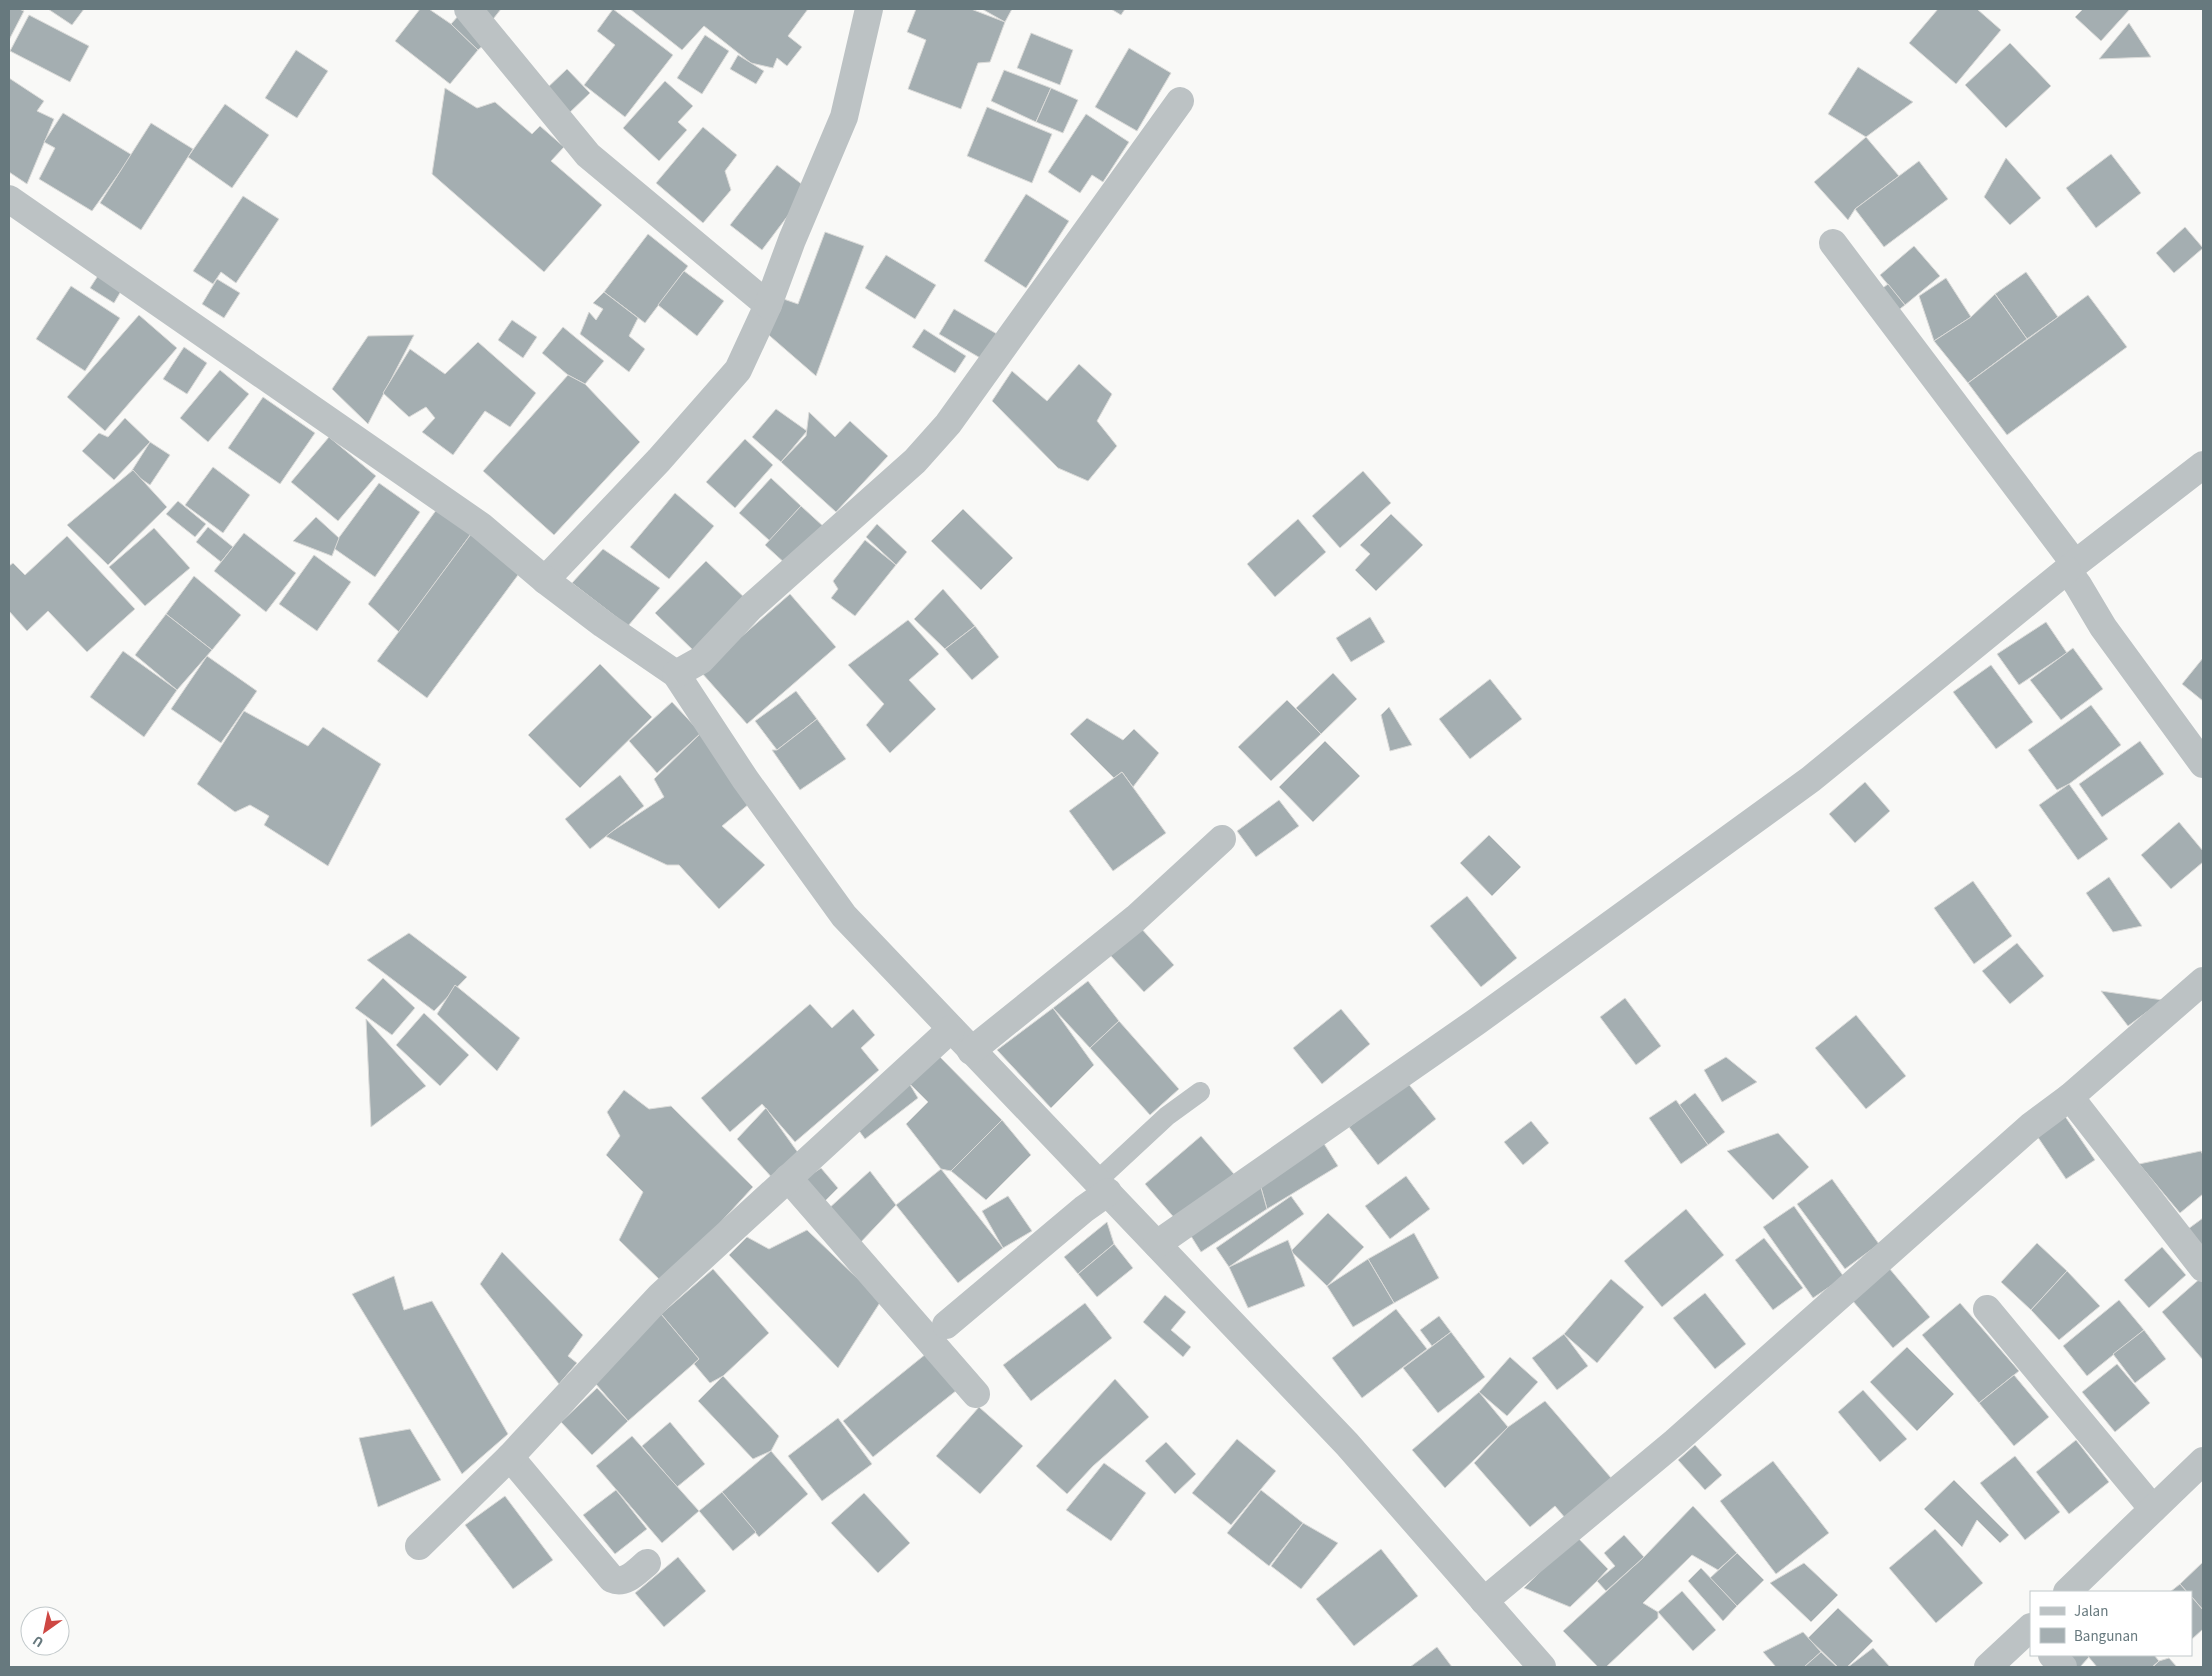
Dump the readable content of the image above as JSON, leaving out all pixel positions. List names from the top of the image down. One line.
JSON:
{"legend":["Jalan","Bangunan"],"north":"bottom left"}
